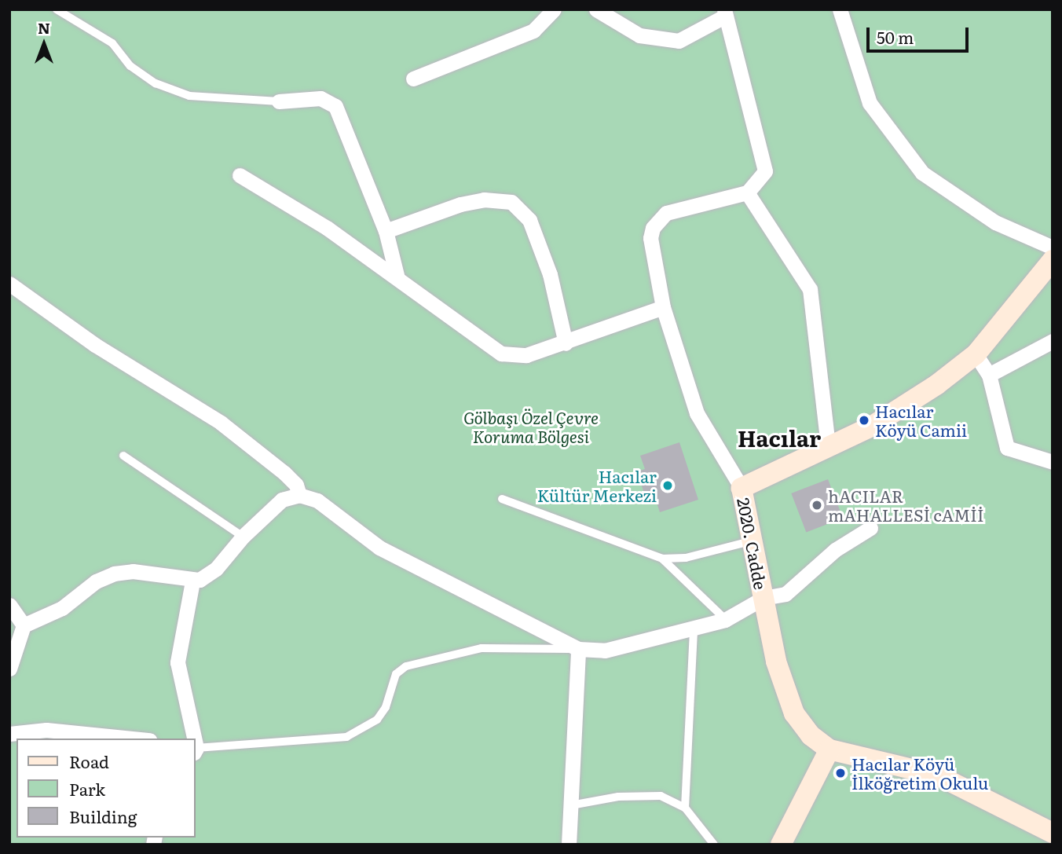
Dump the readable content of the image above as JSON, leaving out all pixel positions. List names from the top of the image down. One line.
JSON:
{"streets":{"street":["2020. Cadde"]},"districts":["Hacılar"],"parks":["Gölbaşı Özel Çevre Koruma Bölgesi"],"places":["Hacılar Köyü Camii","Hacılar Kültür Merkezi","hACILAR mAHALLESİ cAMİİ","Hacılar Köyü İlköğretim Okulu"],"legend":["Road","Park","Building"],"scale_bar":"50 m","north":"top"}
